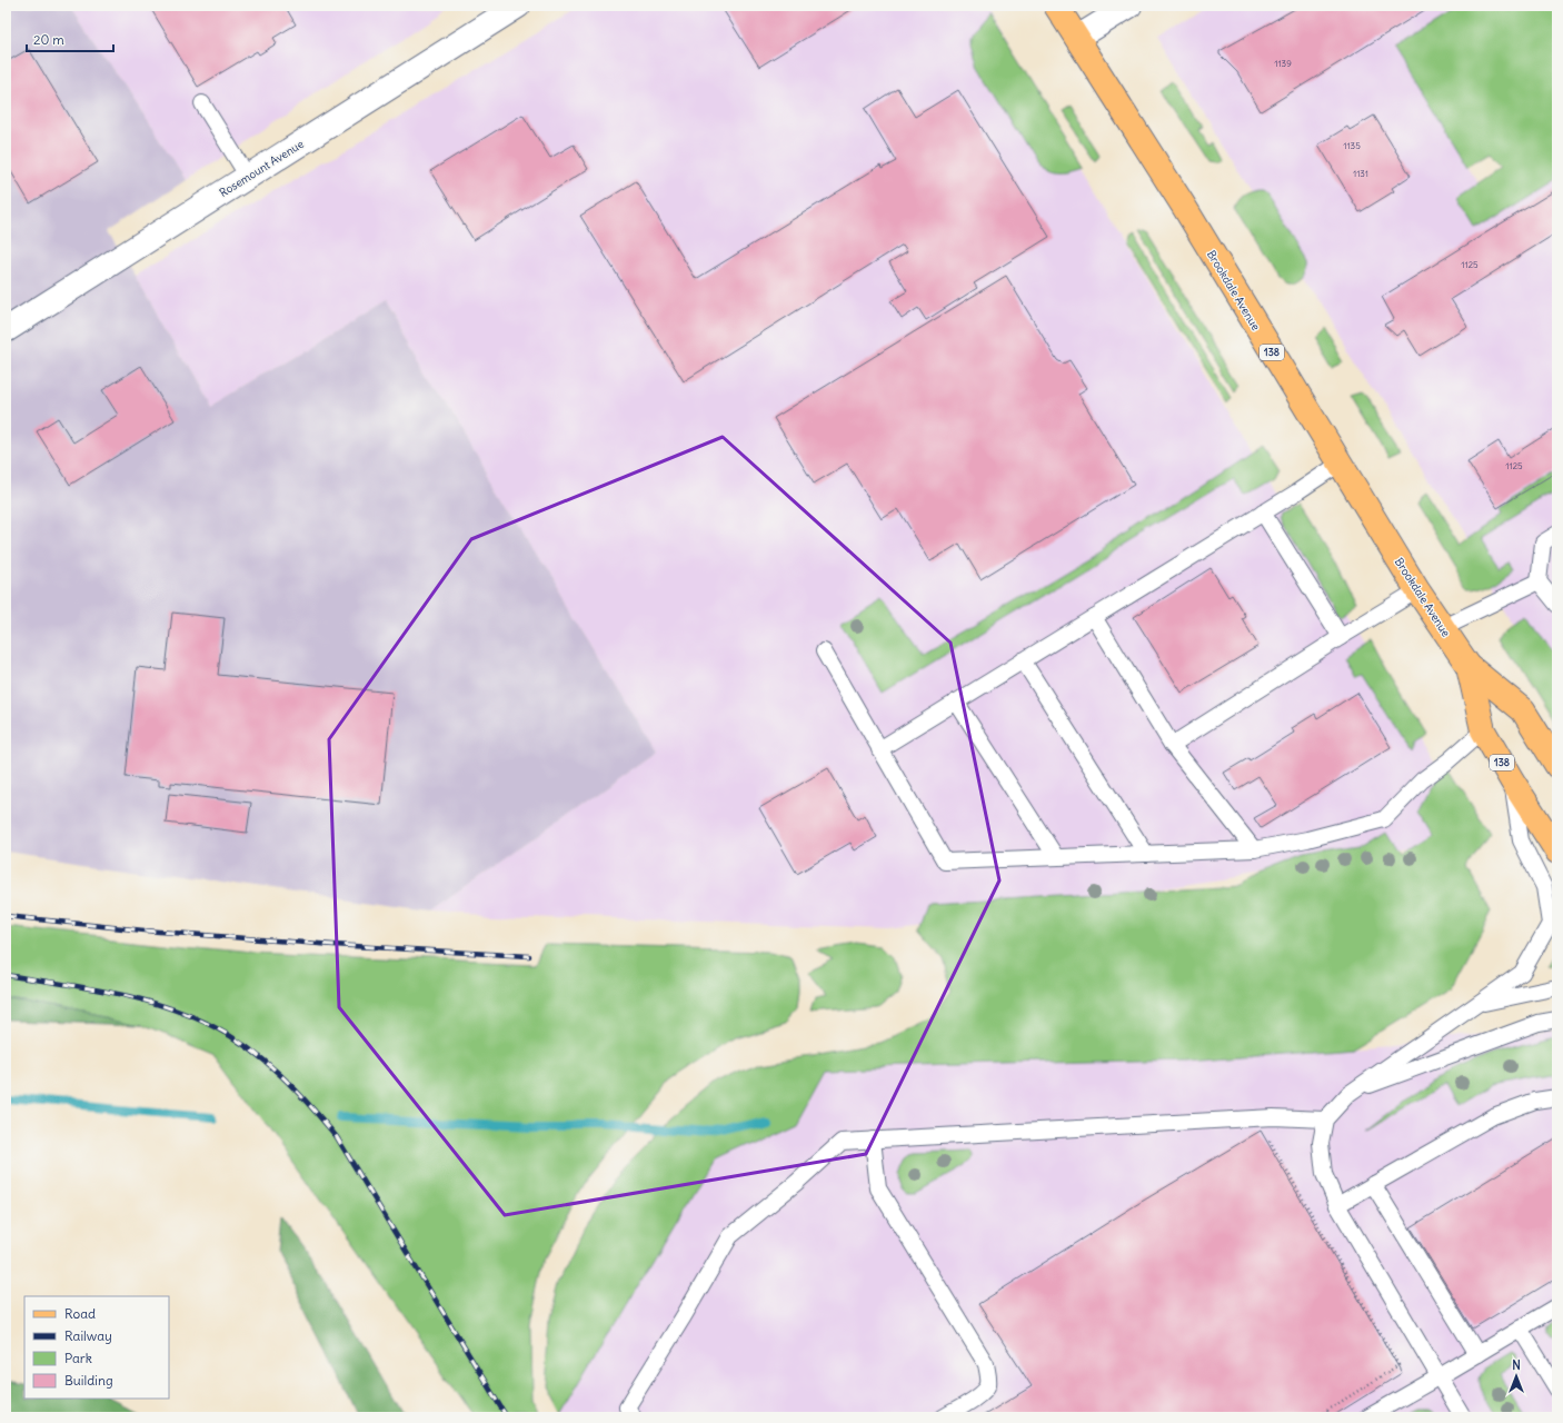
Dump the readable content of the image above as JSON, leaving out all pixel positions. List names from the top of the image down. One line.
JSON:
{"streets":{"main road":["Brookdale Avenue","138"],"street":["Rosemount Avenue"]},"house_numbers":["1139","1135","1131","1125","1125"],"legend":["Road","Railway","Park","Building"],"scale_bar":"20 m","north":"top"}
